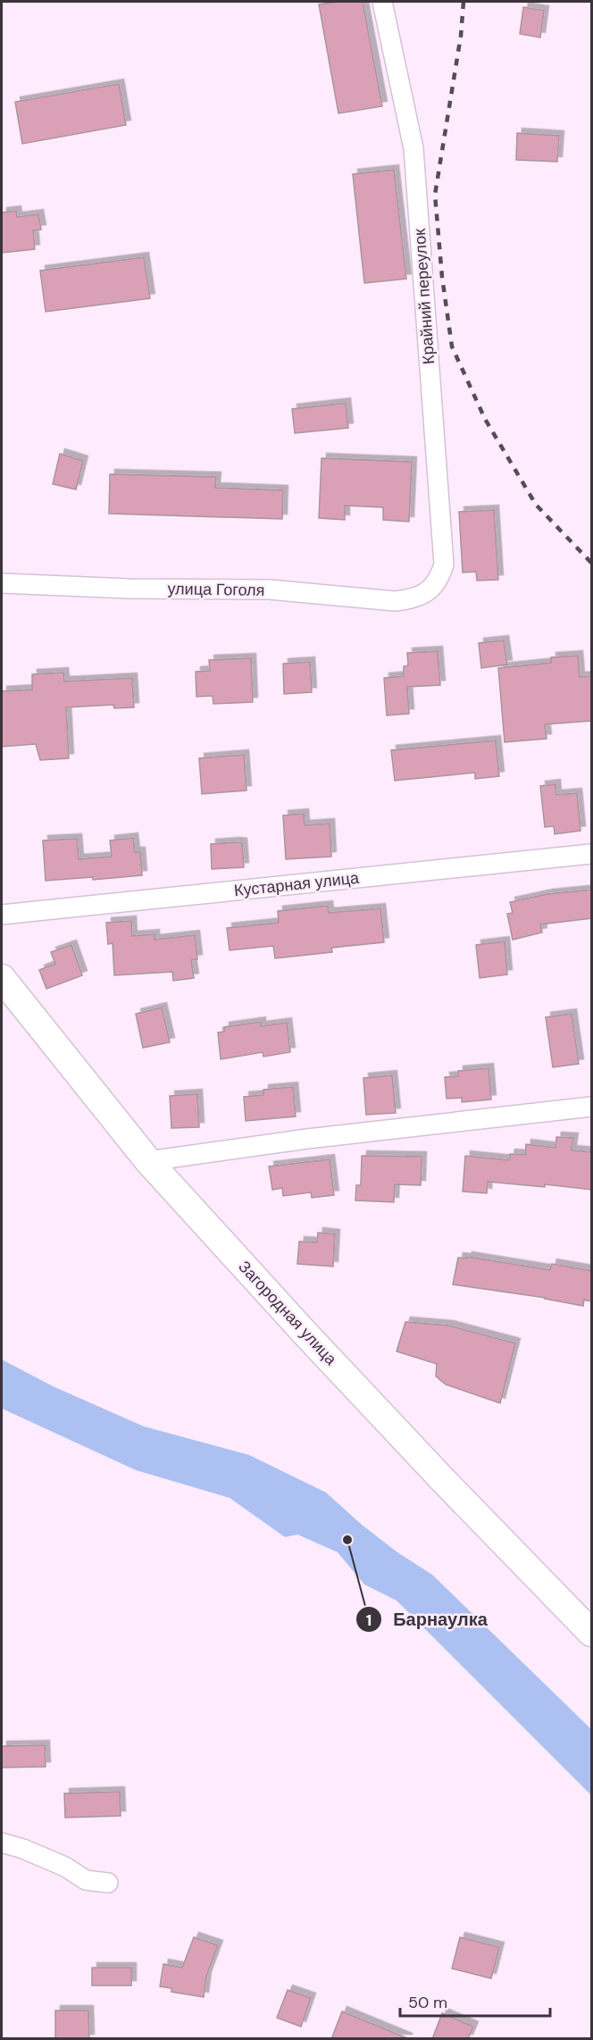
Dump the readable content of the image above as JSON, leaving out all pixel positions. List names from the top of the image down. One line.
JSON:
{"streets":{"main road":["Загородная улица"],"street":["Крайний переулок","улица Гоголя","Кустарная улица"]},"crossings":[["Крайний переулок","улица Гоголя"]],"places":["Барнаулка"],"scale_bar":"50 m"}
